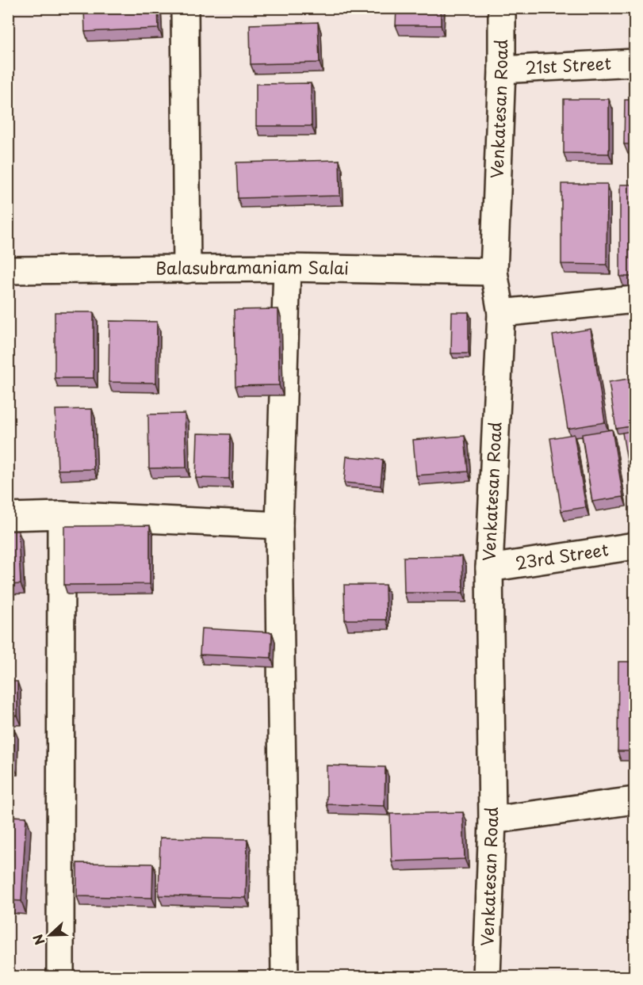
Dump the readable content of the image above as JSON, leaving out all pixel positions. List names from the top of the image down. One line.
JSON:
{"streets":{"street":["21st Street","Venkatesan Road","Balasubramaniam Salai","23rd Street"]},"crossings":[["21st Street","Venkatesan Road"],["Venkatesan Road","Balasubramaniam Salai"],["Venkatesan Road","23rd Street"]],"north":"left"}
